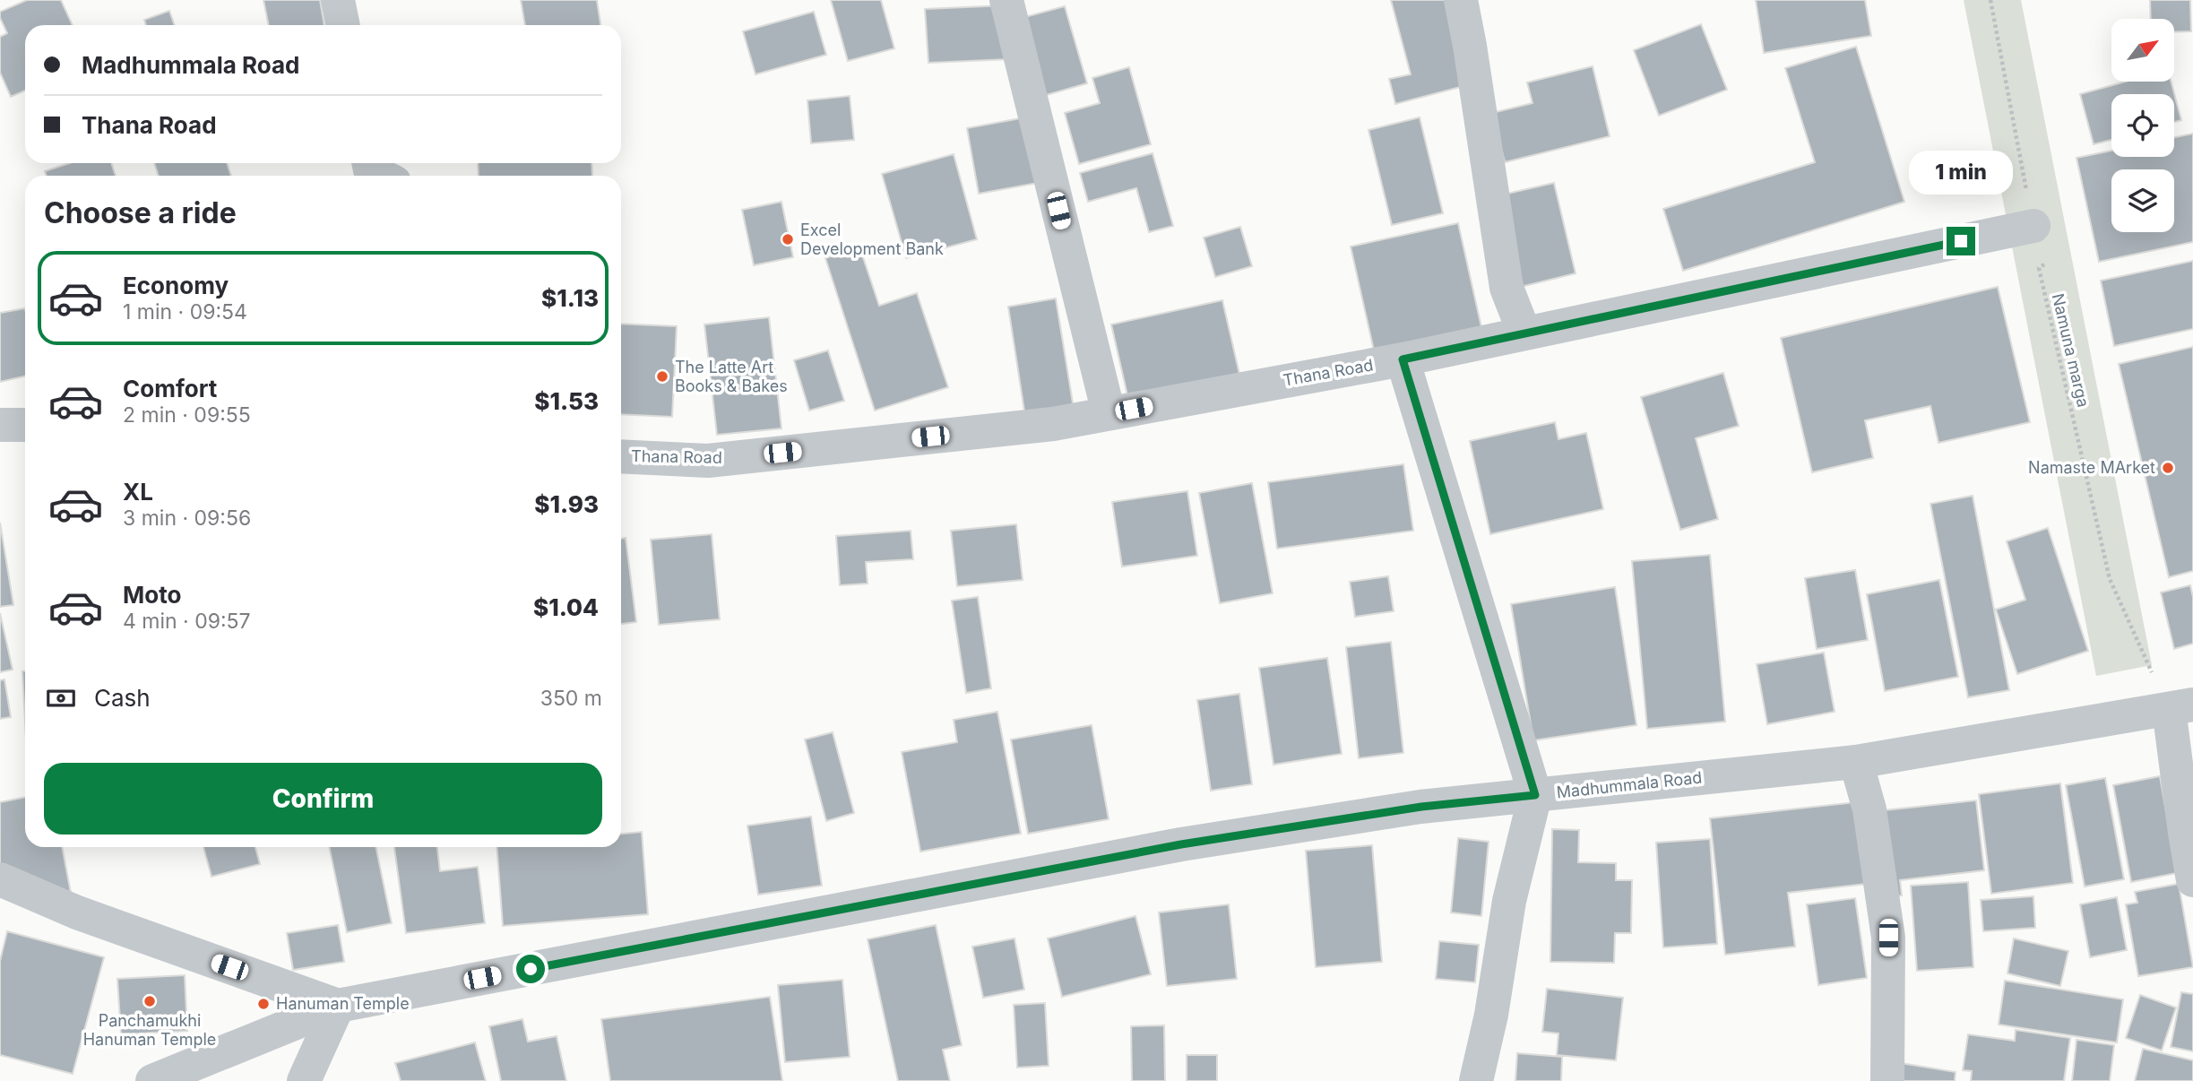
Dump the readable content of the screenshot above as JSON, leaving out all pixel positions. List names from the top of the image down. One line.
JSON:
{"streets":{"street":["Thana Road","Madhummala Road"],"path":["Namuna marga"]},"crossings":[["Namuna marga","Thana Road"],["Namuna marga","Madhummala Road"]],"places":["Excel Development Bank","The Latte Art Books & Bakes","Namaste MArket","Panchamukhi Hanuman Temple","Hanuman Temple"],"north":"top right","page":{"banner":["Madhummala Road","Thana Road"],"bubble":"1 min","heading":"Choose a ride","list":[{"name":"Economy","note":"1 min · 09:54","value":"$1.13"},{"name":"Comfort","note":"2 min · 09:55","value":"$1.53"},{"name":"XL","note":"3 min · 09:56","value":"$1.93"},{"name":"Moto","note":"4 min · 09:57","value":"$1.04"}],"pay":["Cash","350 m"],"buttons":"Confirm"}}
